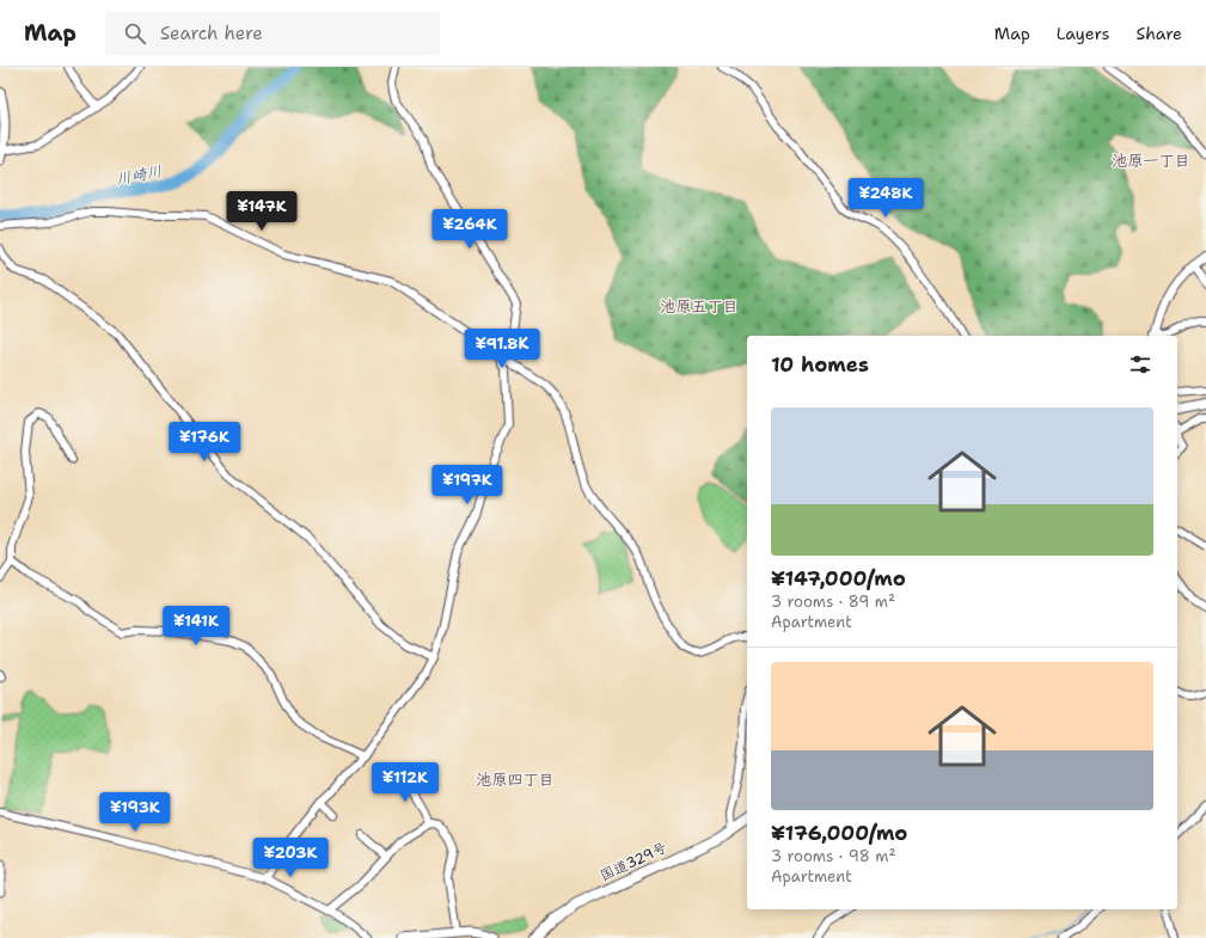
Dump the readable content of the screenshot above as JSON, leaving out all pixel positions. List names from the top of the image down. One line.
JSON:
{"streets":{"highway":["国道329号"]},"districts":["池原一丁目","池原五丁目","池原四丁目"],"water":["川崎川"],"page":{"header":"Map","search":"Search here","nav":["Map","Layers","Share"],"price":["¥248K","¥147K","¥264K","¥91.8K","¥176K","¥197K","¥141K","¥112K","¥193K","¥203K"],"heading":"10 homes","list":[{"name":"¥147,000/mo","note":"3 rooms · 89 m² · Apartment"},{"name":"¥176,000/mo","note":"3 rooms · 98 m² · Apartment"}]}}
